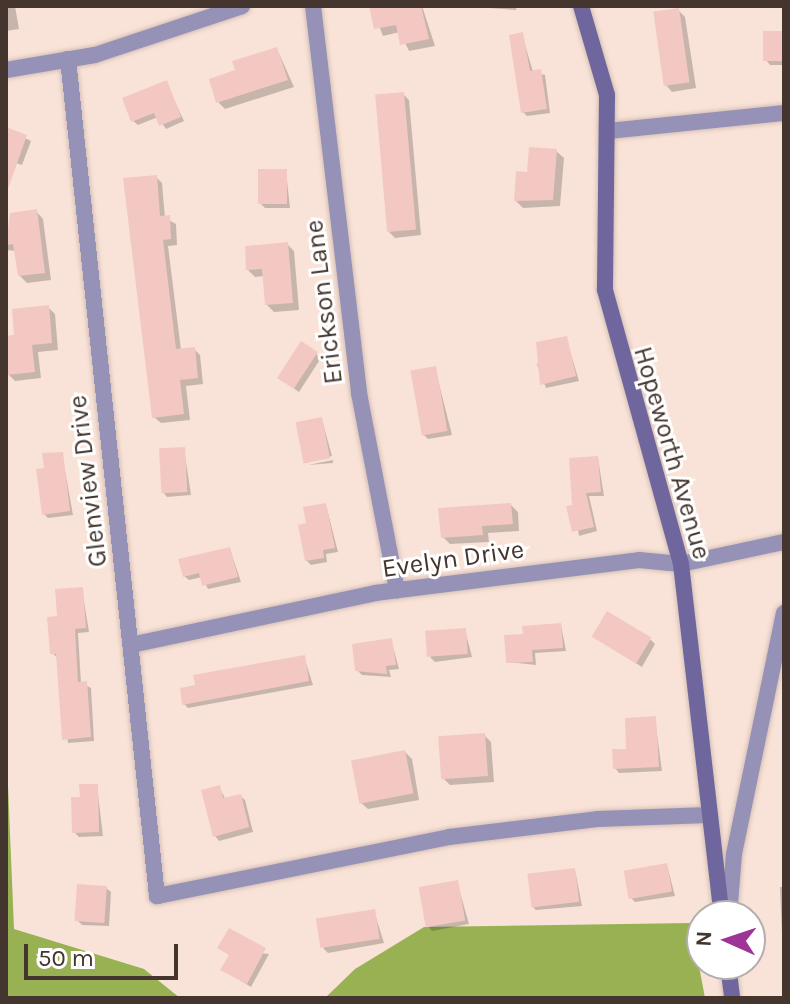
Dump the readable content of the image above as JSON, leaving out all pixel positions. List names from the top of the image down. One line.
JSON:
{"streets":{"street":["Erickson Lane","Hopeworth Avenue","Glenview Drive","Evelyn Drive"]},"crossings":[["Erickson Lane","Evelyn Drive"],["Hopeworth Avenue","Glenview Drive"],["Hopeworth Avenue","Evelyn Drive"],["Glenview Drive","Evelyn Drive"]],"scale_bar":"50 m","north":"left"}
